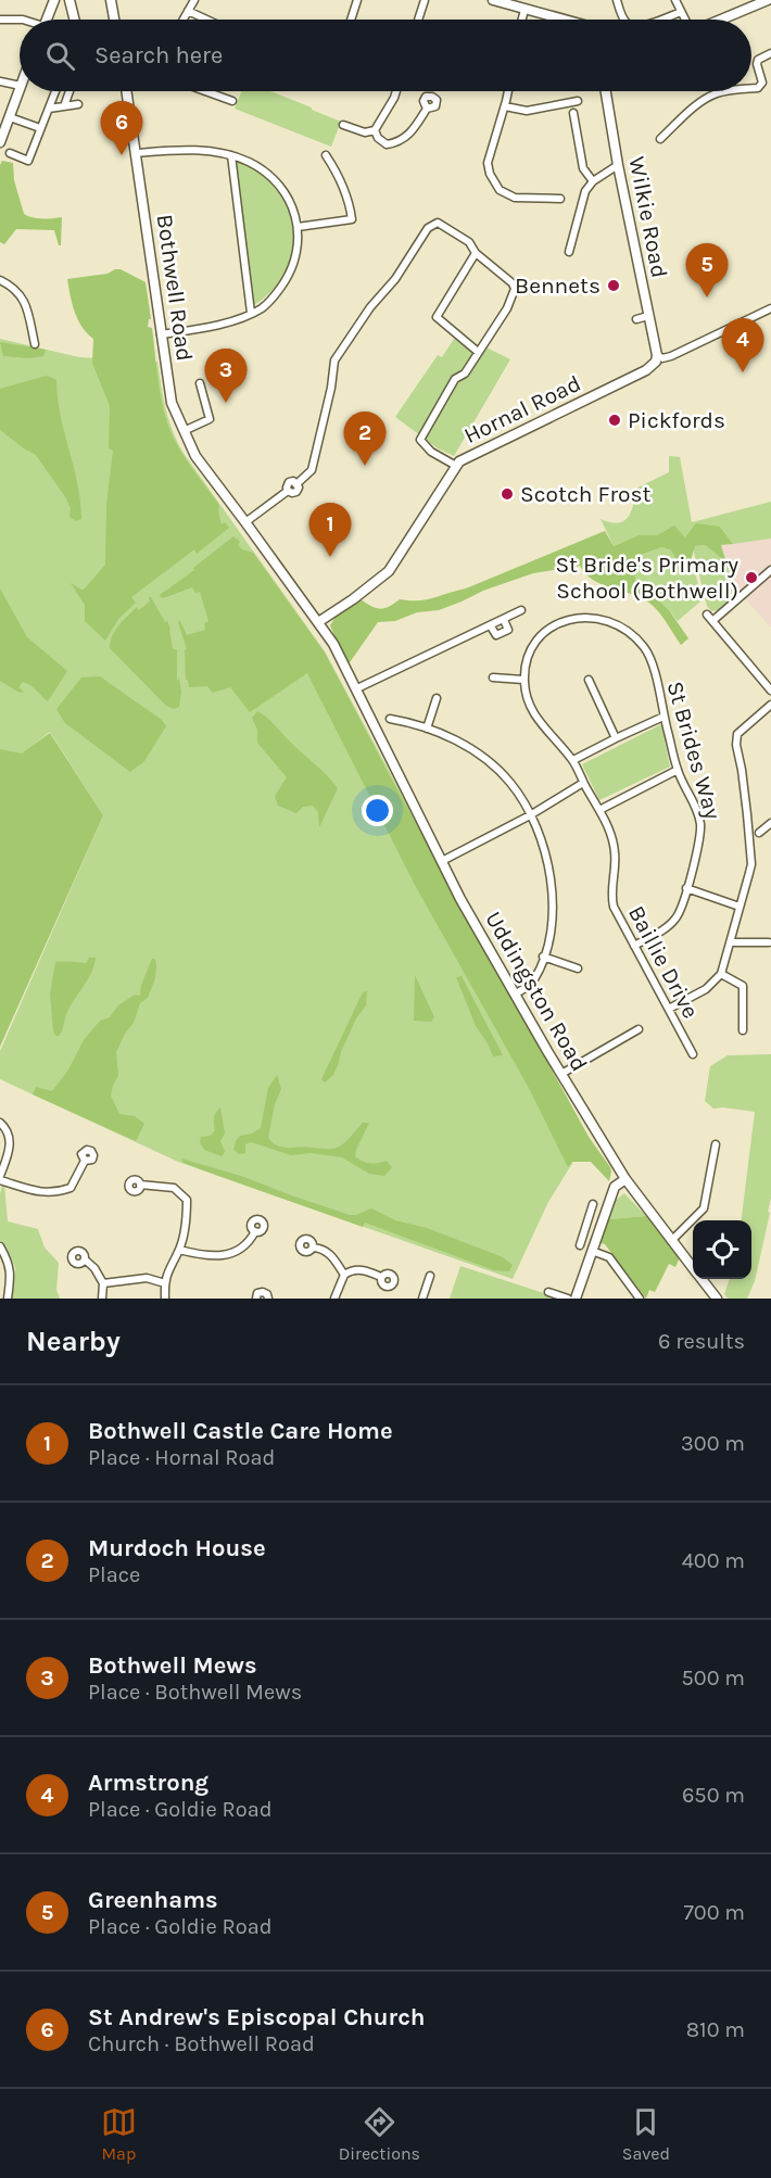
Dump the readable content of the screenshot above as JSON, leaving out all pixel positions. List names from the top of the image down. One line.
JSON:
{"streets":{"main road":["Wilkie Road","Bothwell Road","Hornal Road","Uddingston Road"],"street":["St Brides Way","Baillie Drive"]},"crossings":[["Wilkie Road","Hornal Road"],["Bothwell Road","Hornal Road"],["Bothwell Road","Uddingston Road"],["St Brides Way","Baillie Drive"]],"places":["Bennets","Pickfords","Scotch Frost","St Bride's Primary School (Bothwell)"],"page":{"search":"Search here","pins":["6","5","4","3","2","1"],"heading":["Nearby","6 results"],"list":[{"mark":"1","name":"Bothwell Castle Care Home","note":"Place · Hornal Road","value":"300 m"},{"mark":"2","name":"Murdoch House","note":"Place","value":"400 m"},{"mark":"3","name":"Bothwell Mews","note":"Place · Bothwell Mews","value":"500 m"},{"mark":"4","name":"Armstrong","note":"Place · Goldie Road","value":"650 m"},{"mark":"5","name":"Greenhams","note":"Place · Goldie Road","value":"700 m"},{"mark":"6","name":"St Andrew's Episcopal Church","note":"Church · Bothwell Road","value":"810 m"}],"nav":["Map","Directions","Saved"]}}
